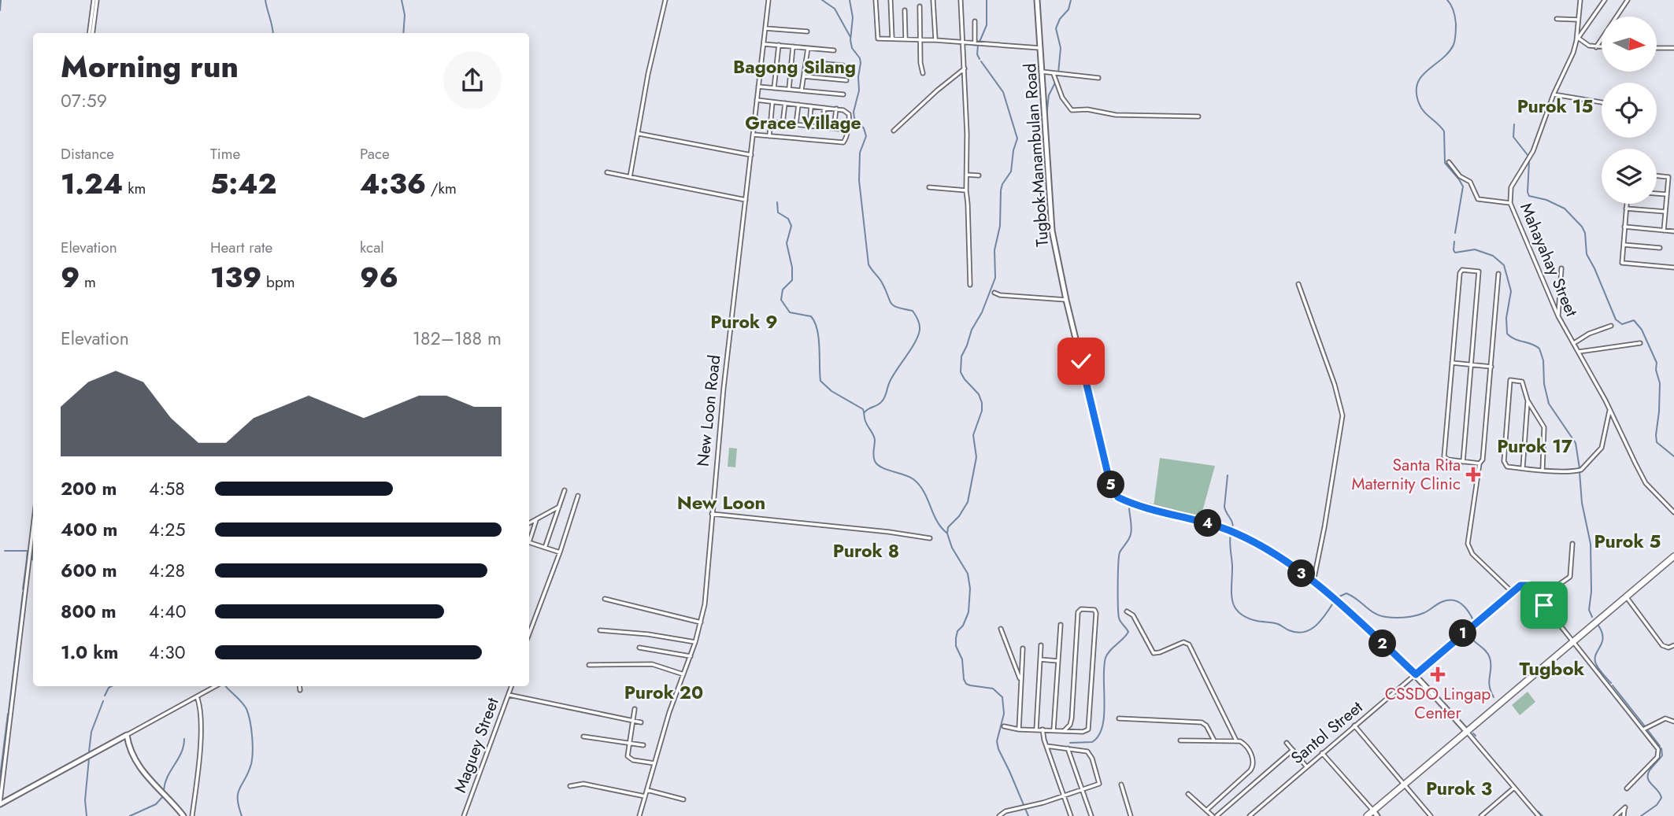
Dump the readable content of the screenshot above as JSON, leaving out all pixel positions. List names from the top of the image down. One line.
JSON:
{"streets":{"street":["Tugbok-Manambulan Road","Mahayahay Street","New Loon Road","Santol Street","Maguey Street"]},"crossings":[["Tugbok-Manambulan Road","Santol Street"]],"districts":["Bagong Silang","Purok 15","Grace Village","Purok 9","Purok 17","New Loon","Purok 5","Purok 8","Tugbok","Purok 20","Purok 3"],"places":{"health":["Santa Rita Maternity Clinic","CSSDO Lingap Center"]},"north":"right","page":{"heading":["Morning run","07:59"],"stats":[["Distance","1.24 km"],["Time","5:42"],["Pace","4:36 /km"],["Elevation","9 m"],["Heart rate","139 bpm"],["kcal","96"]],"chart":["Elevation","182–188 m"],"list":[{"name":"200 m","note":"4:58"},{"name":"400 m","note":"4:25"},{"name":"600 m","note":"4:28"},{"name":"800 m","note":"4:40"},{"name":"1.0 km","note":"4:30"}],"pins":["5","4","3","1","2"]}}
